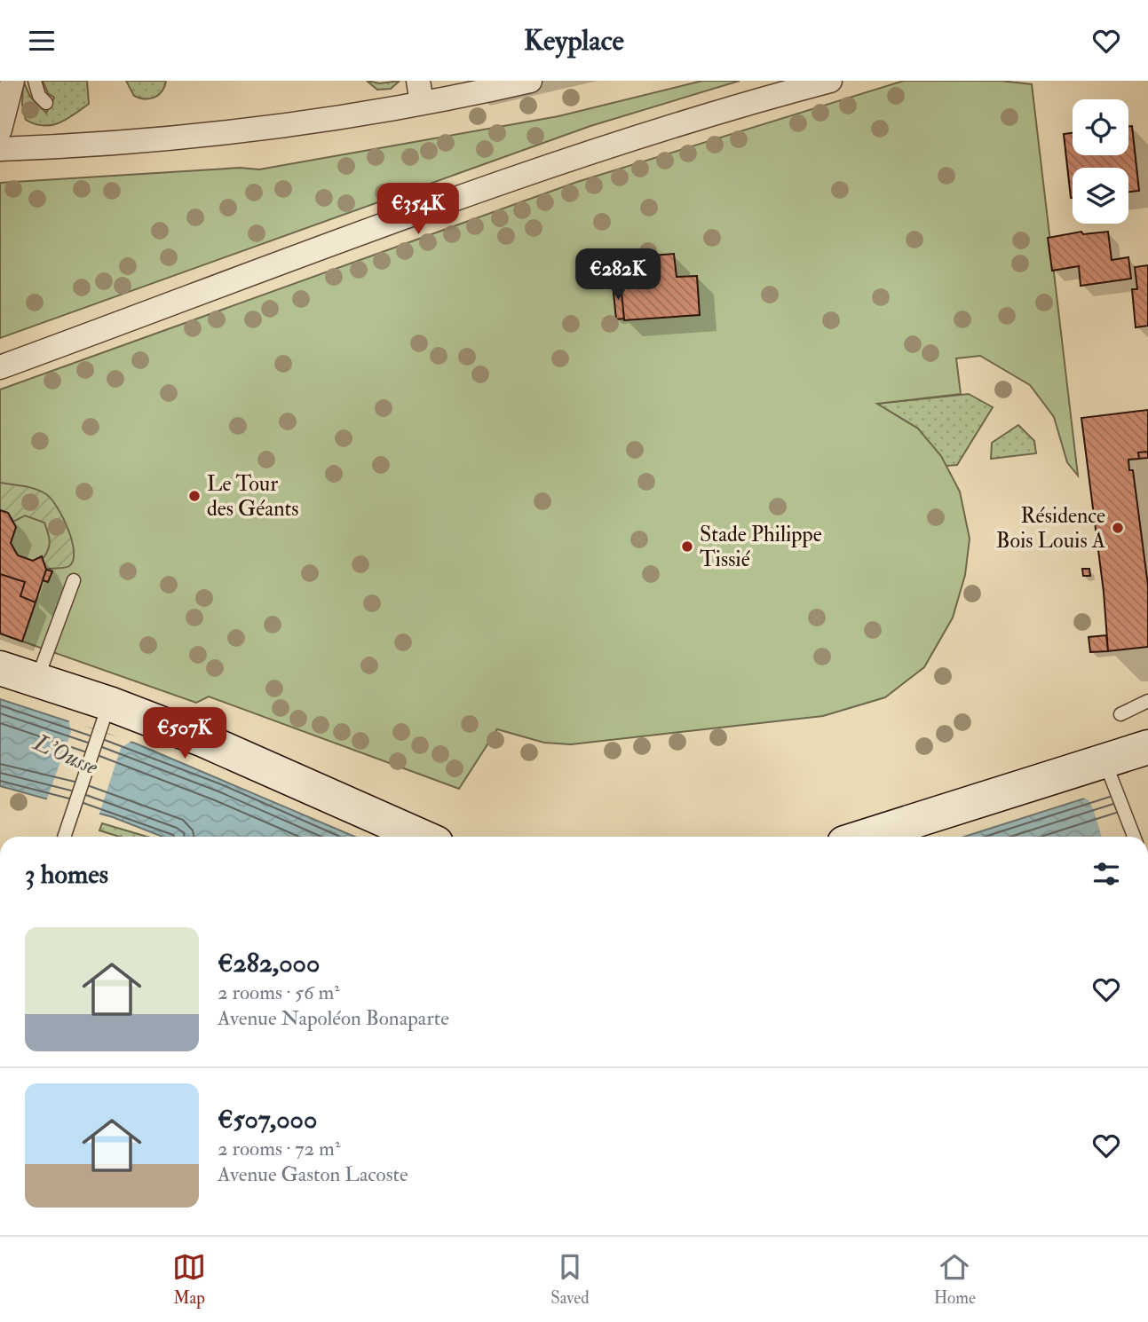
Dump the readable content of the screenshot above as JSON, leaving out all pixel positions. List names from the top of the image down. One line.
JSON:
{"water":["L'Ousse"],"places":["Le Tour des Géants","Résidence Bois Louis A","Stade Philippe Tissié"],"page":{"header":"Keyplace","price":["€354K","€282K","€507K"],"heading":"3 homes","list":[{"name":"€282,000","note":"2 rooms · 56 m² · Avenue Napoléon Bonaparte"},{"name":"€507,000","note":"2 rooms · 72 m² · Avenue Gaston Lacoste"}],"tabs":["Map","Saved","Home"]}}
